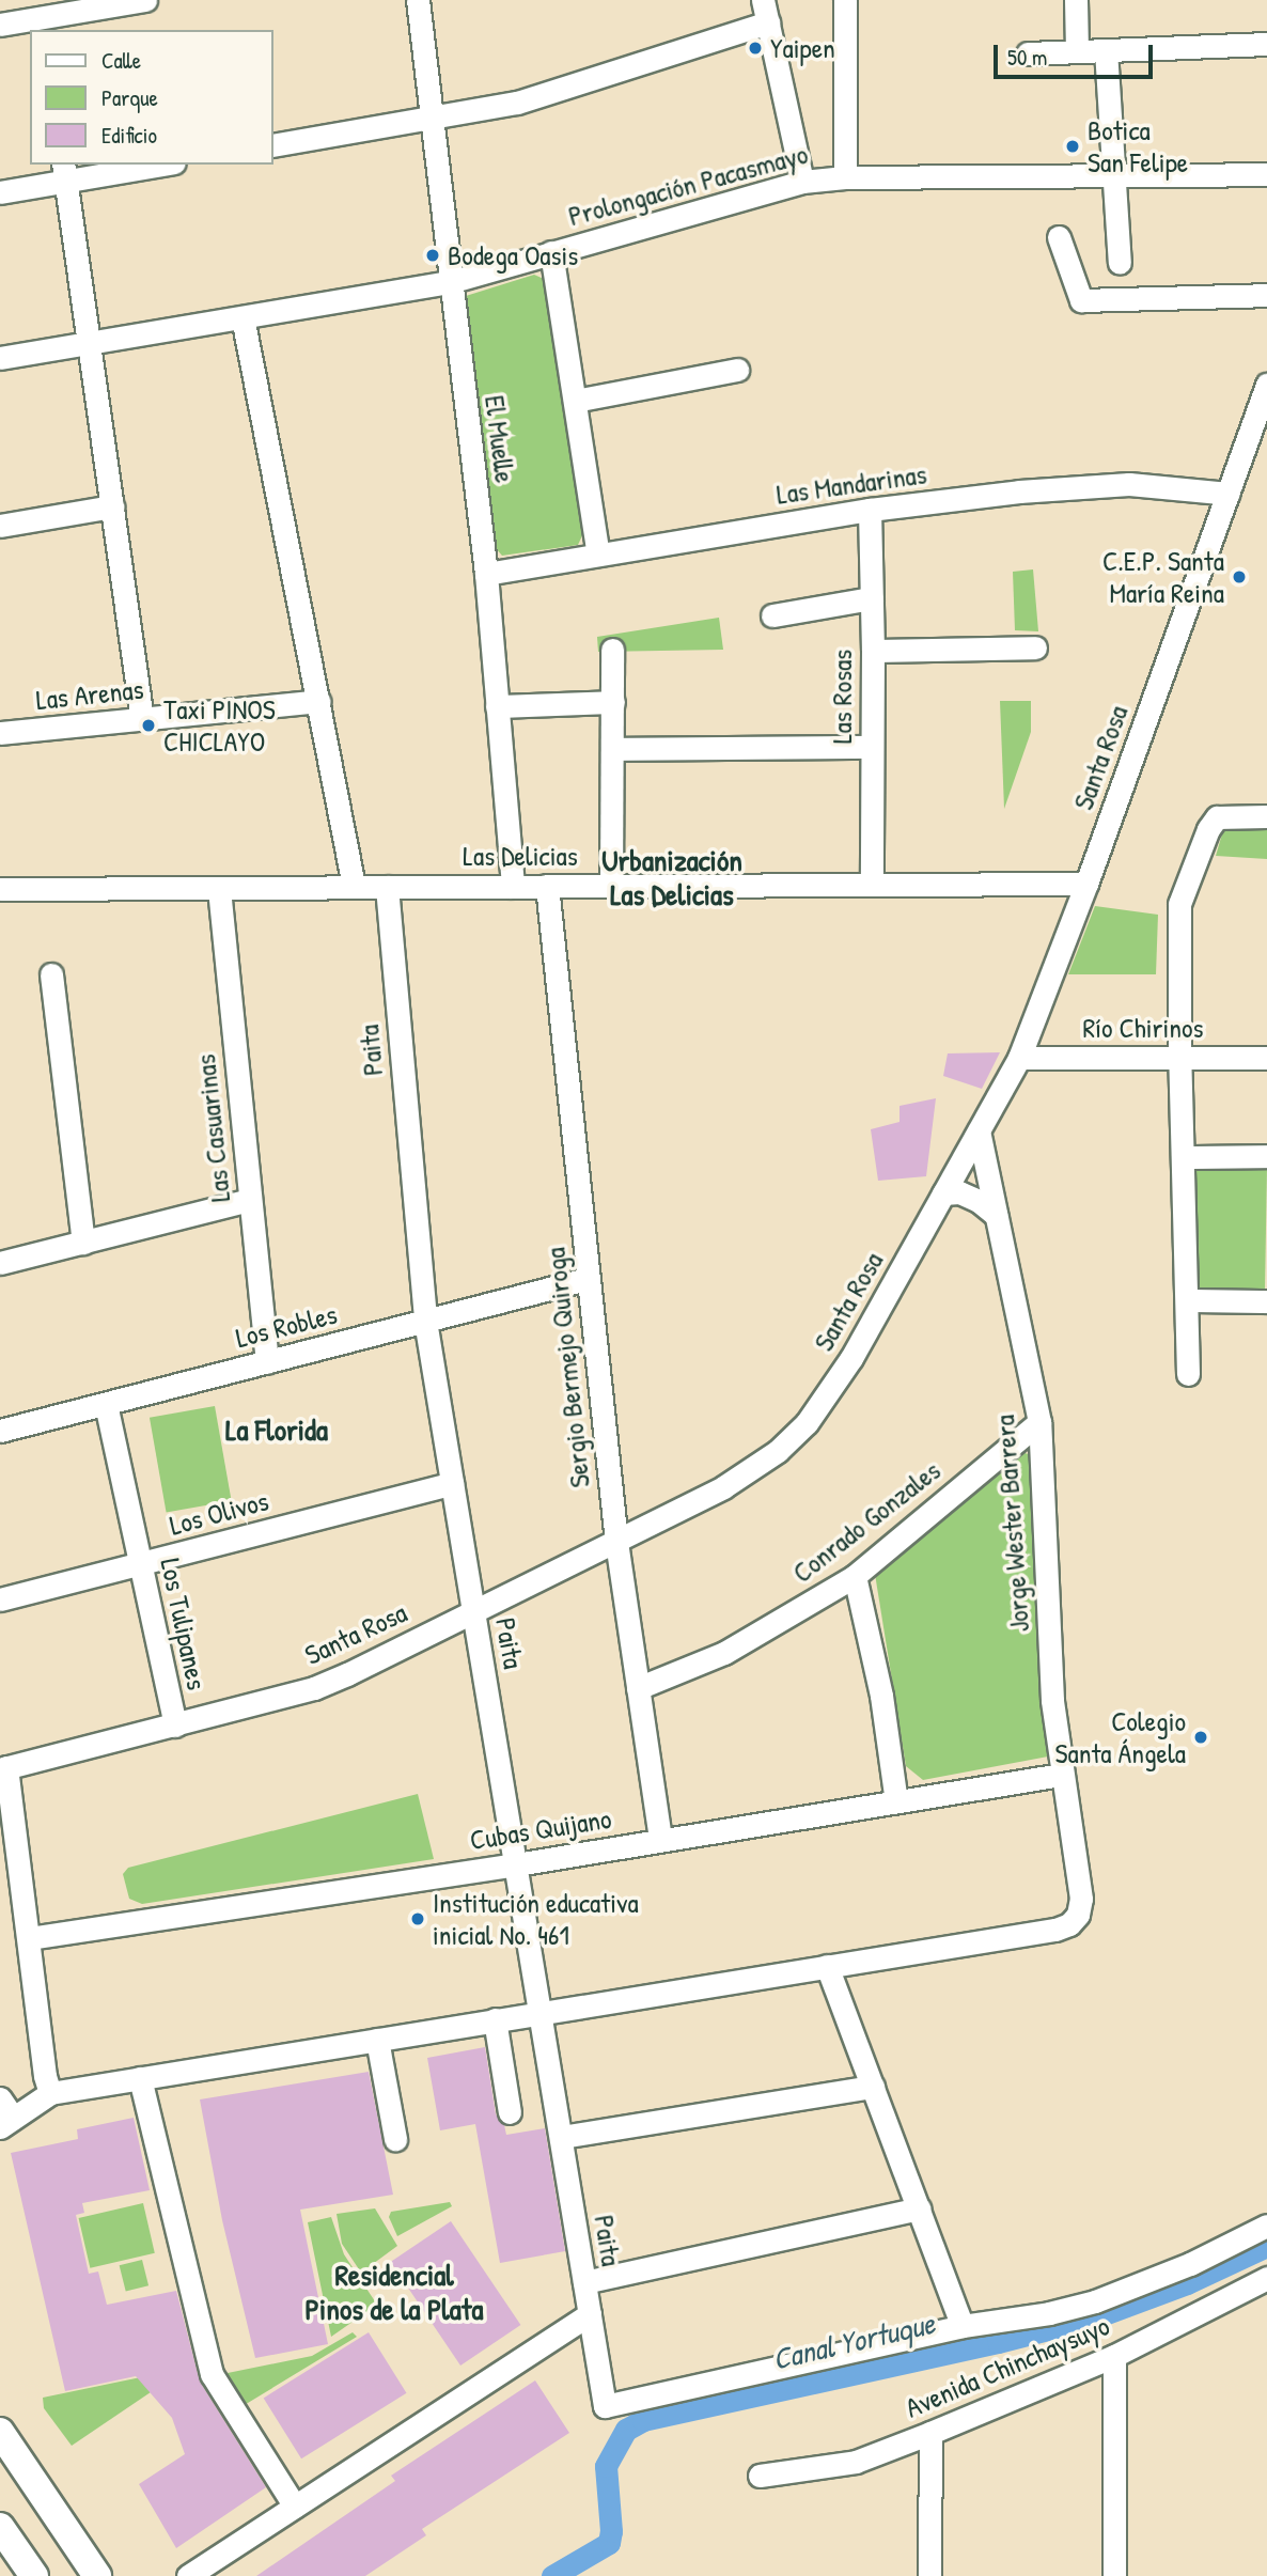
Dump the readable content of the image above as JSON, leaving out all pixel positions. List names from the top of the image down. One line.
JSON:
{"streets":{"street":["Prolongación Pacasmayo","El Muelle","Las Mandarinas","Las Arenas","Las Rosas","Santa Rosa","Las Delicias","Río Chirinos","Paita","Las Casuarinas","Los Robles","Sergio Bermejo Quiroga","Los Olivos","Conrado Gonzales","Jorge Wester Barrera","Los Tulipanes","Cubas Quijano","Avenida Chinchaysuyo"]},"crossings":[["Prolongación Pacasmayo","El Muelle"],["El Muelle","Las Mandarinas"],["El Muelle","Las Delicias"],["Las Mandarinas","Las Rosas"],["Las Mandarinas","Santa Rosa"],["Las Rosas","Las Delicias"],["Santa Rosa","Las Delicias"],["Santa Rosa","Río Chirinos"],["Santa Rosa","Paita"],["Santa Rosa","Sergio Bermejo Quiroga"],["Santa Rosa","Jorge Wester Barrera"],["Santa Rosa","Los Tulipanes"],["Las Delicias","Paita"],["Las Delicias","Las Casuarinas"],["Las Delicias","Sergio Bermejo Quiroga"],["Paita","Los Robles"],["Paita","Los Olivos"],["Paita","Cubas Quijano"],["Paita","Avenida Chinchaysuyo"],["Las Casuarinas","Los Robles"],["Los Robles","Sergio Bermejo Quiroga"],["Los Robles","Los Tulipanes"],["Sergio Bermejo Quiroga","Conrado Gonzales"],["Sergio Bermejo Quiroga","Cubas Quijano"],["Los Olivos","Los Tulipanes"],["Conrado Gonzales","Jorge Wester Barrera"],["Jorge Wester Barrera","Cubas Quijano"]],"districts":["Urbanización Las Delicias","La Florida","Residencial Pinos de la Plata"],"water":["Canal Yortuque"],"places":["Yaipen","Botica San Felipe","Bodega Oasis","C.E.P. Santa María Reina","Taxi PINOS CHICLAYO","Colegio Santa Ángela","Institución educativa inicial No. 461"],"legend":["Calle","Parque","Edificio"],"scale_bar":"50 m"}
